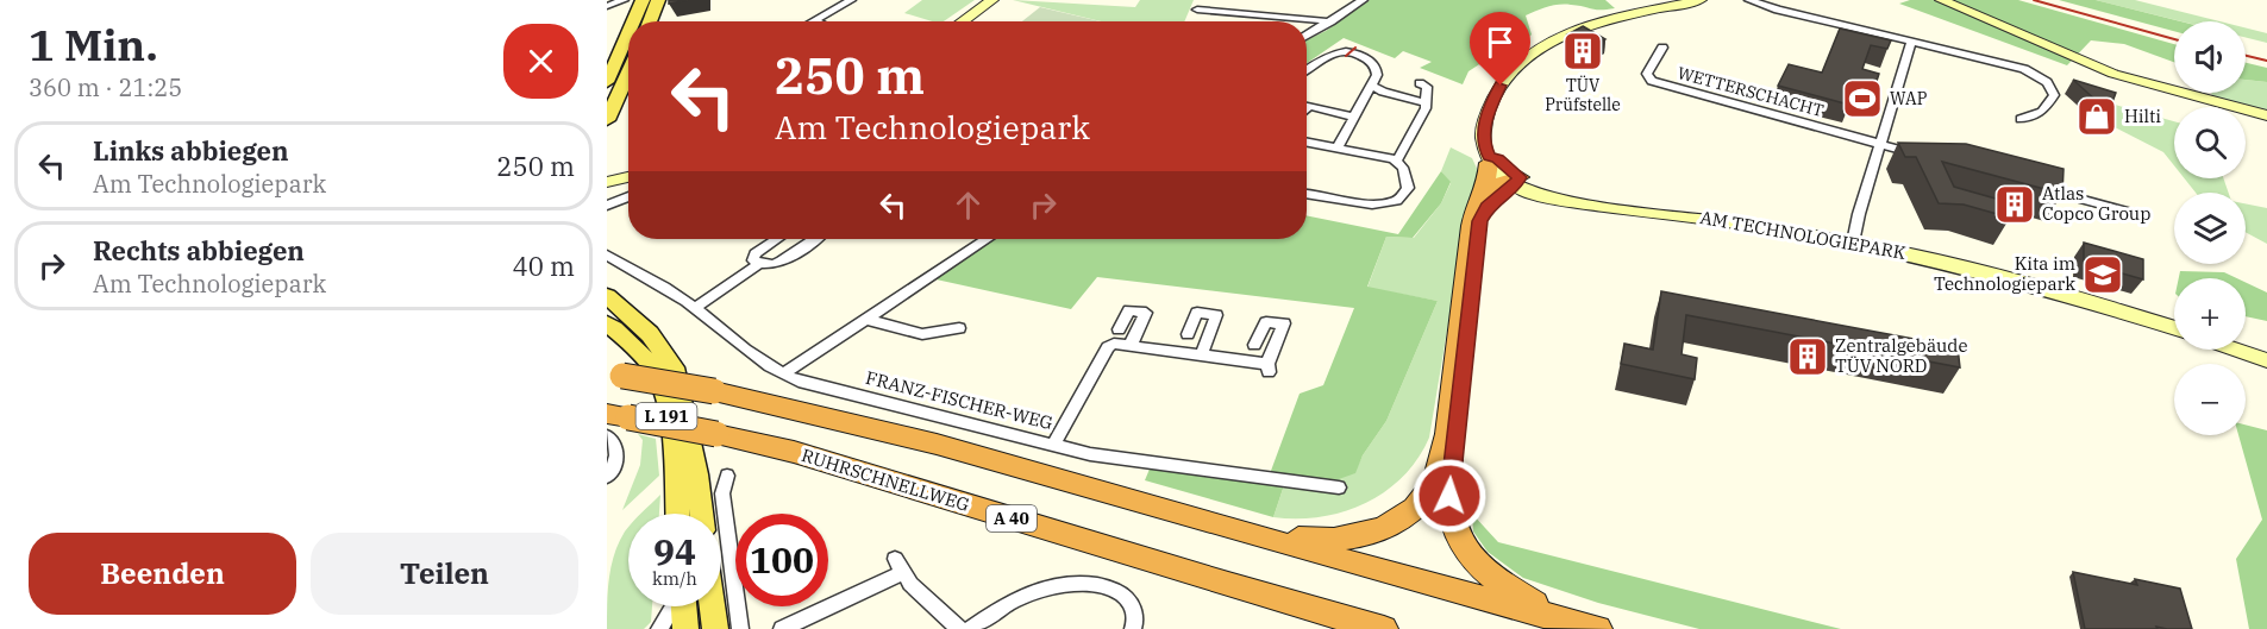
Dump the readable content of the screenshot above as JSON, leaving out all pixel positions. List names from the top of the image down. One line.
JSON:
{"streets":{"highway":["RUHRSCHNELLWEG","A 40"],"main road":["L 191"],"street":["WETTERSCHACHT","AM TECHNOLOGIEPARK","FRANZ-FISCHER-WEG"]},"places":{"building":["TÜV Prüfstelle","Atlas Copco Group","Zentralgebäude TÜV NORD"],"sports":["WAP"],"shop":["Hilti"],"school or university":["Kita im Technologiepark"]},"page":{"heading":["1 Min.","360 m · 21:25"],"map_buttons":["+","−"],"turn":["250 m","Am Technologiepark"],"list":[{"name":"Links abbiegen","note":"Am Technologiepark","value":"250 m"},{"name":"Rechts abbiegen","note":"Am Technologiepark","value":"40 m"}],"speed":"94 km/h","limit":"100","buttons":["Beenden","Teilen"]}}
